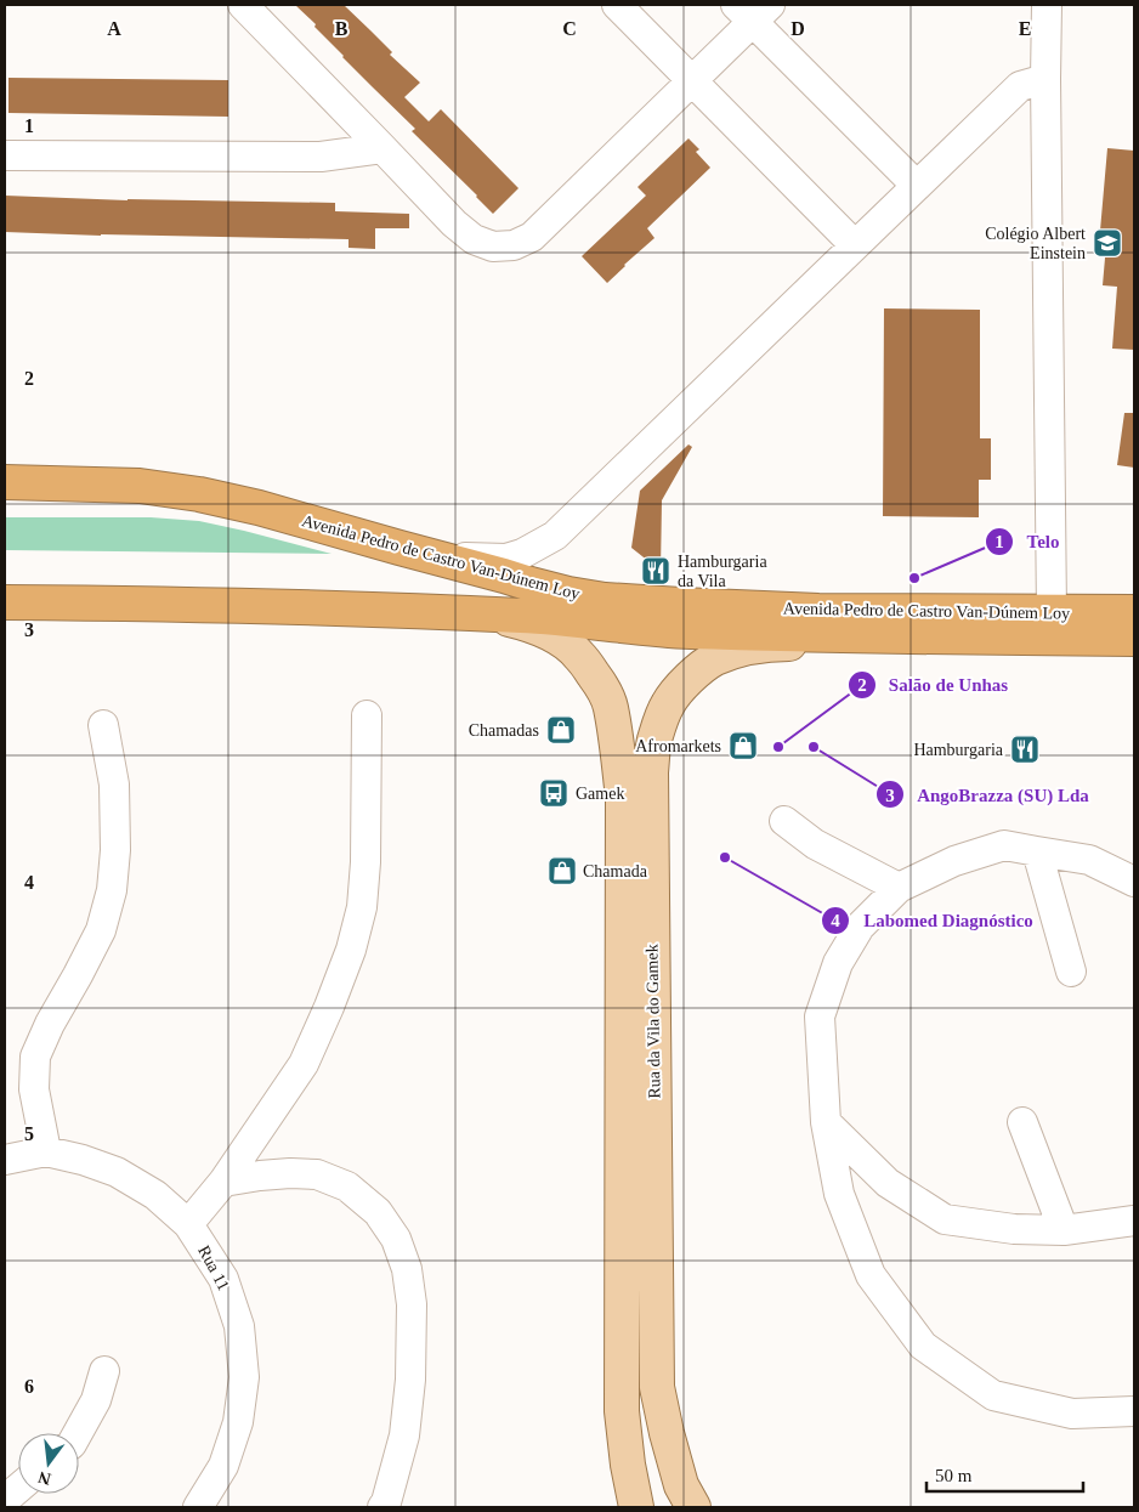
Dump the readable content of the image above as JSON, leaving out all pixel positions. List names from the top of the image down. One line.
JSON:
{"streets":{"highway":["Avenida Pedro de Castro Van-Dúnem Loy"],"main road":["Rua da Vila do Gamek"],"street":["Rua 11"]},"crossings":[["Avenida Pedro de Castro Van-Dúnem Loy","Rua da Vila do Gamek"]],"places":{"school or university":["Colégio Albert Einstein"],"restaurant":["Hamburgaria da Vila","Hamburgaria"],"other":["Telo","Salão de Unhas","AngoBrazza (SU) Lda","Labomed Diagnóstico"],"shop":["Chamadas","Afromarkets","Chamada"],"bus stop":["Gamek"]},"scale_bar":"50 m","north":"bottom","grid":{"columns":["A","B","C","D","E"],"rows":["1","2","3","4","5","6"]}}
